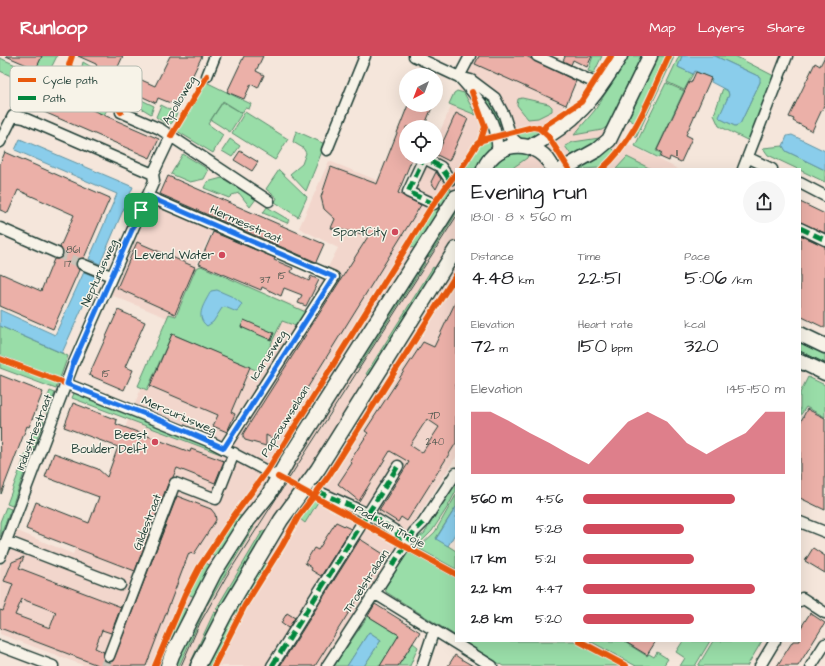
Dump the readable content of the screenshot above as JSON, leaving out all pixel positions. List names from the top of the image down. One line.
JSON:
{"streets":{"street":["Apolloweg","Hermesstraat","Neptunusweg","Icarusweg","Mercuriusweg","Papsouwselaan","Industriestraat","Gildestraat","Troelstralaan"],"cycle path":["Pad van Troje"]},"crossings":[["Apolloweg","Neptunusweg"],["Hermesstraat","Neptunusweg"],["Hermesstraat","Icarusweg"],["Neptunusweg","Mercuriusweg"],["Neptunusweg","Industriestraat"],["Icarusweg","Mercuriusweg"],["Mercuriusweg","Papsouwselaan"],["Mercuriusweg","Industriestraat"],["Mercuriusweg","Gildestraat"]],"places":["SportCity","Levend Water","Beest Boulder Delft"],"house_numbers":["11","861","17","15","37","15","7D","240"],"legend":["Cycle path","Path"],"north":"bottom left","page":{"header":"Runloop","nav":["Map","Layers","Share"],"heading":["Evening run","18:01 · 8 × 560 m"],"stats":[["Distance","4.48 km"],["Time","22:51"],["Pace","5:06 /km"],["Elevation","72 m"],["Heart rate","150 bpm"],["kcal","320"]],"chart":["Elevation","145–150 m"],"list":[{"name":"560 m","note":"4:56"},{"name":"1.1 km","note":"5:28"},{"name":"1.7 km","note":"5:21"},{"name":"2.2 km","note":"4:47"},{"name":"2.8 km","note":"5:20"}]}}
